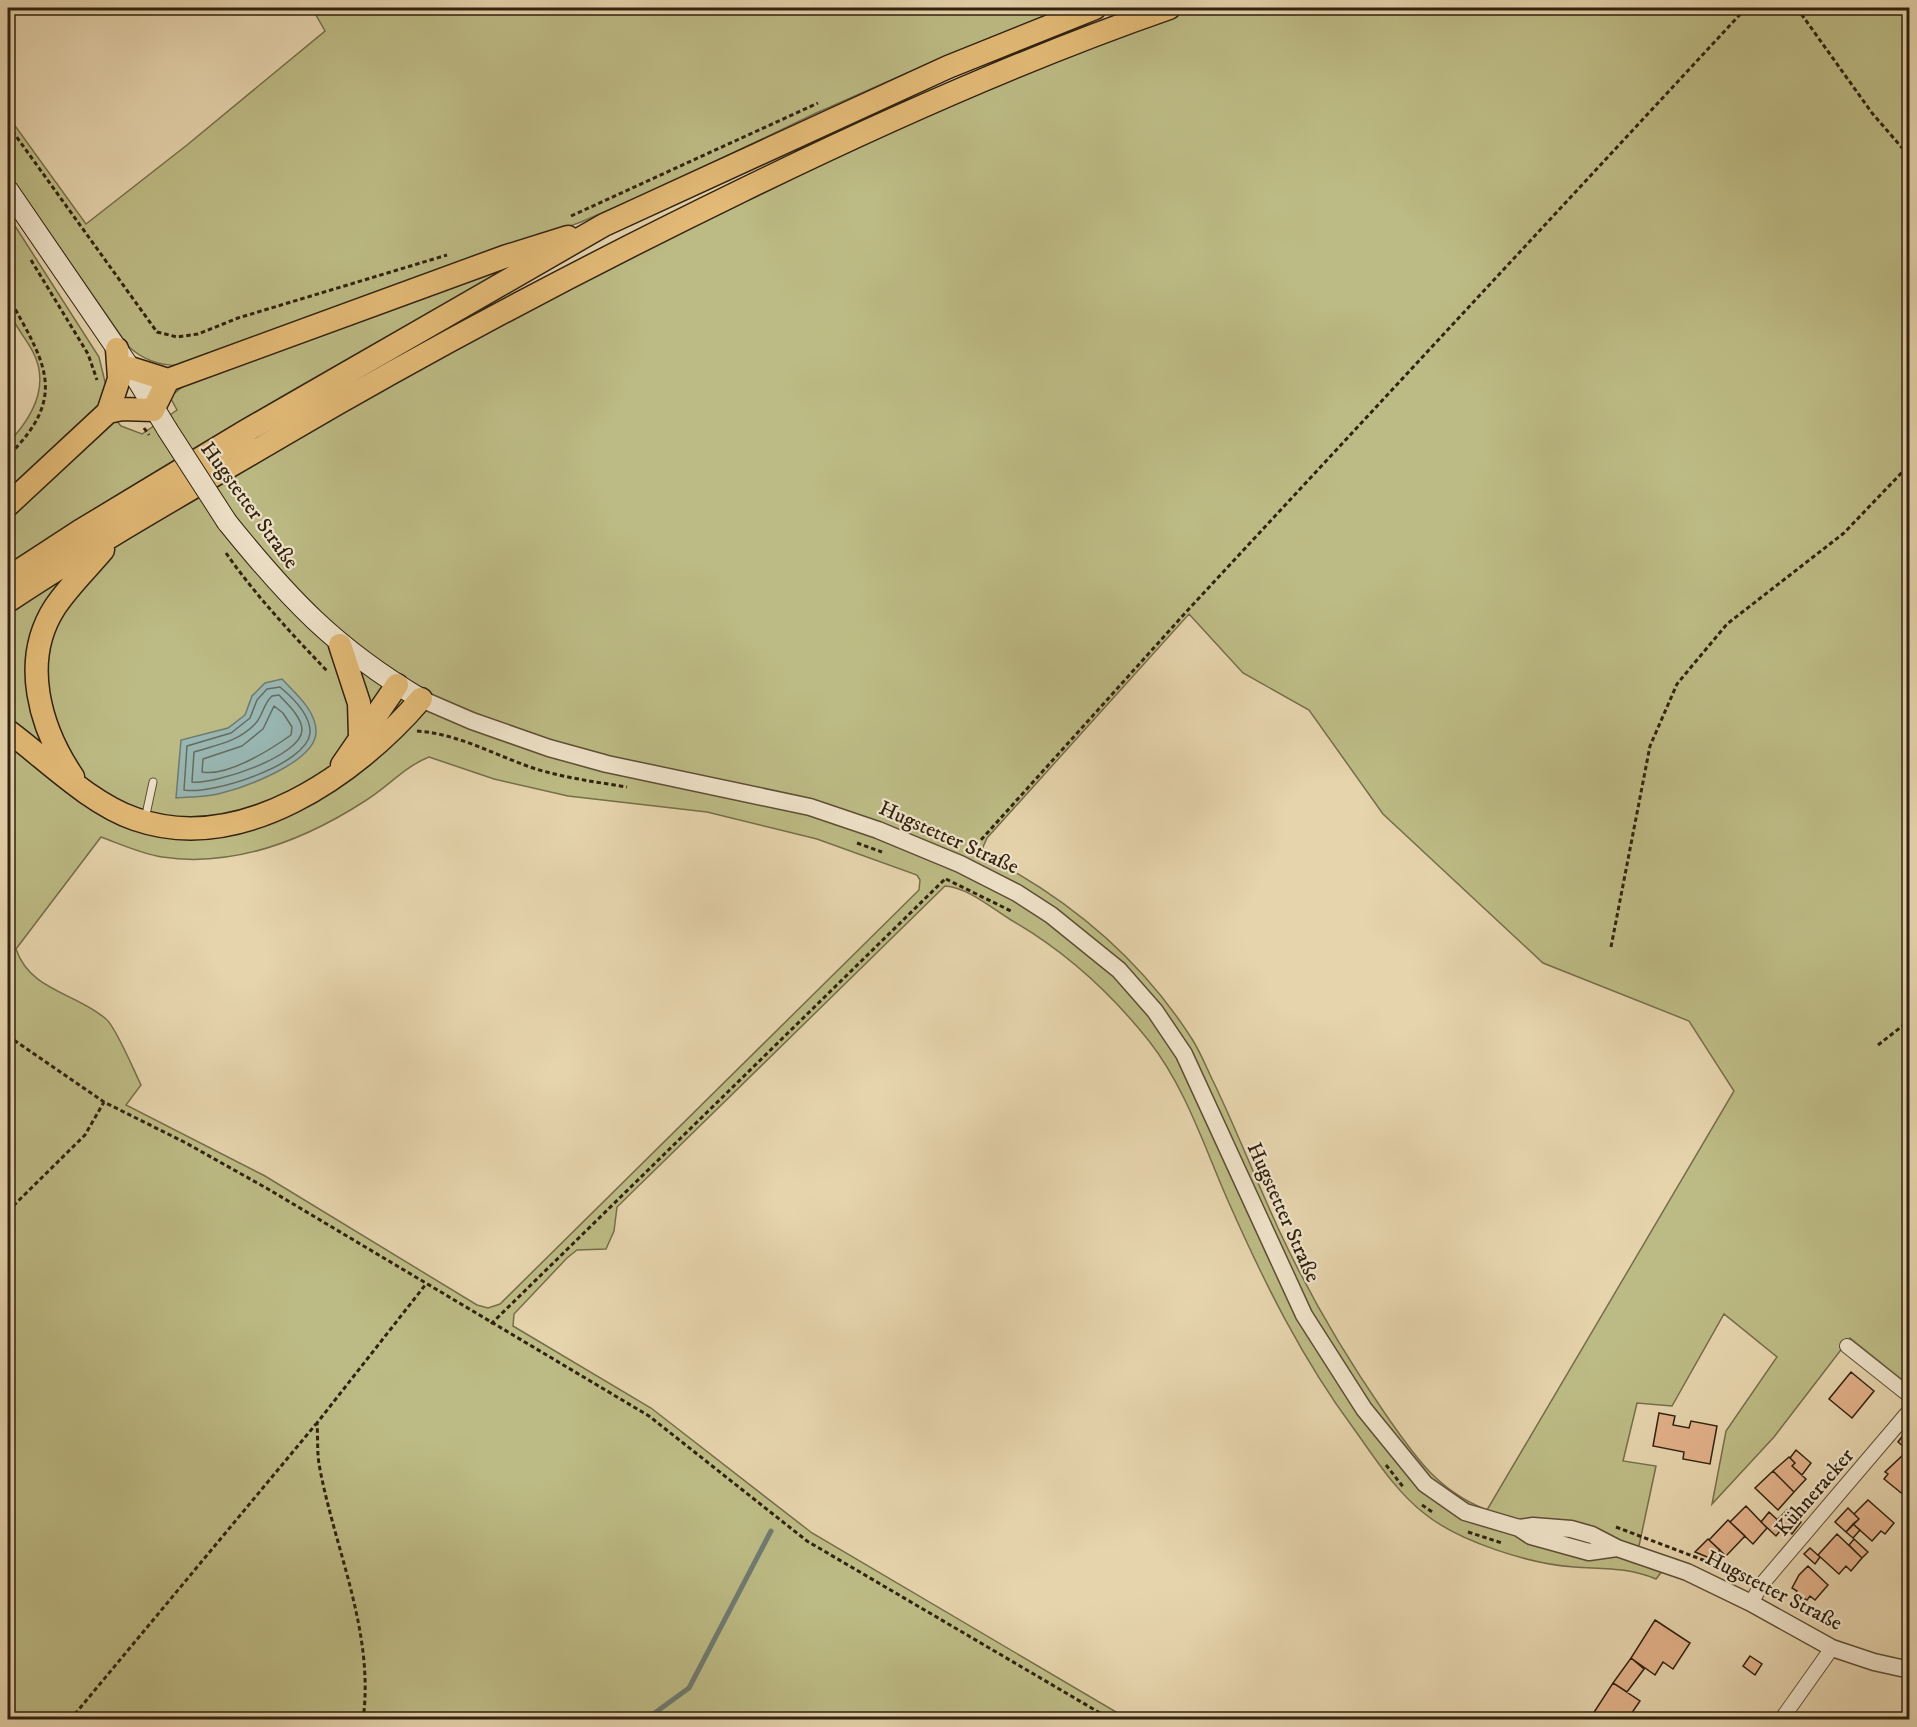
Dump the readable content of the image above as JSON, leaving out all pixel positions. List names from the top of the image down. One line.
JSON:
{"streets":{"main road":["Hugstetter Straße"],"street":["Kühneracker"]},"crossings":[["Hugstetter Straße","Kühneracker"]]}
